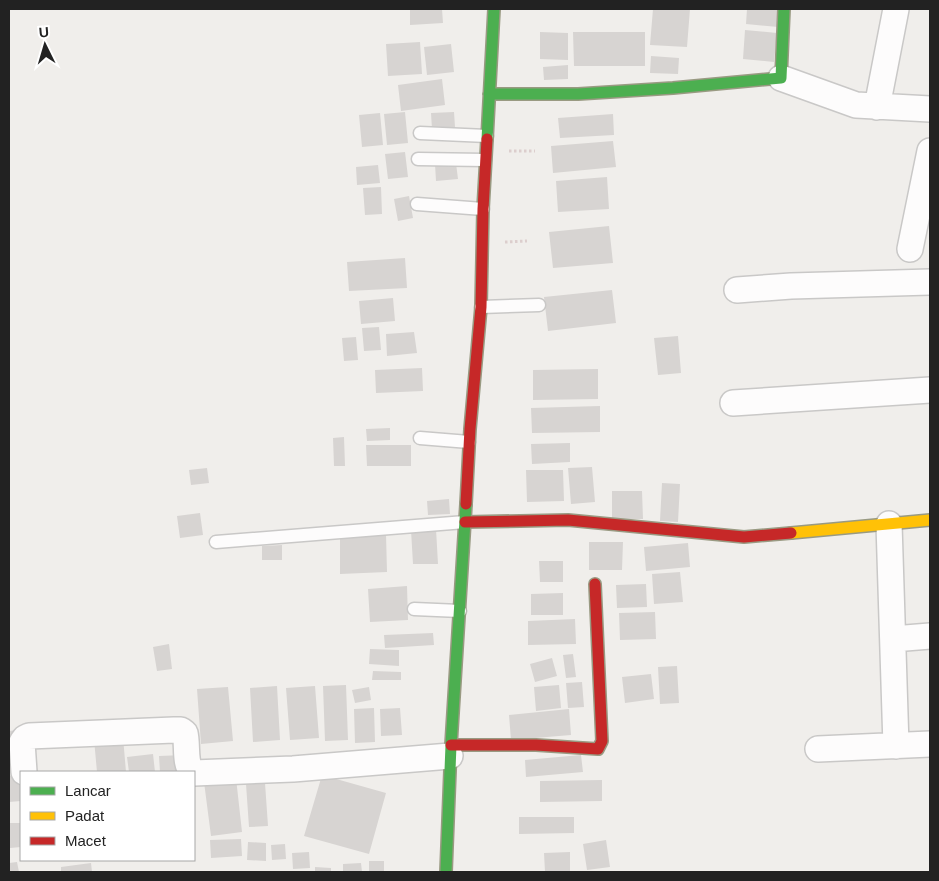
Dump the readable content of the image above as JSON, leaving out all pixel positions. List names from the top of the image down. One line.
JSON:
{"legend":["Lancar","Padat","Macet"],"north":"top"}
